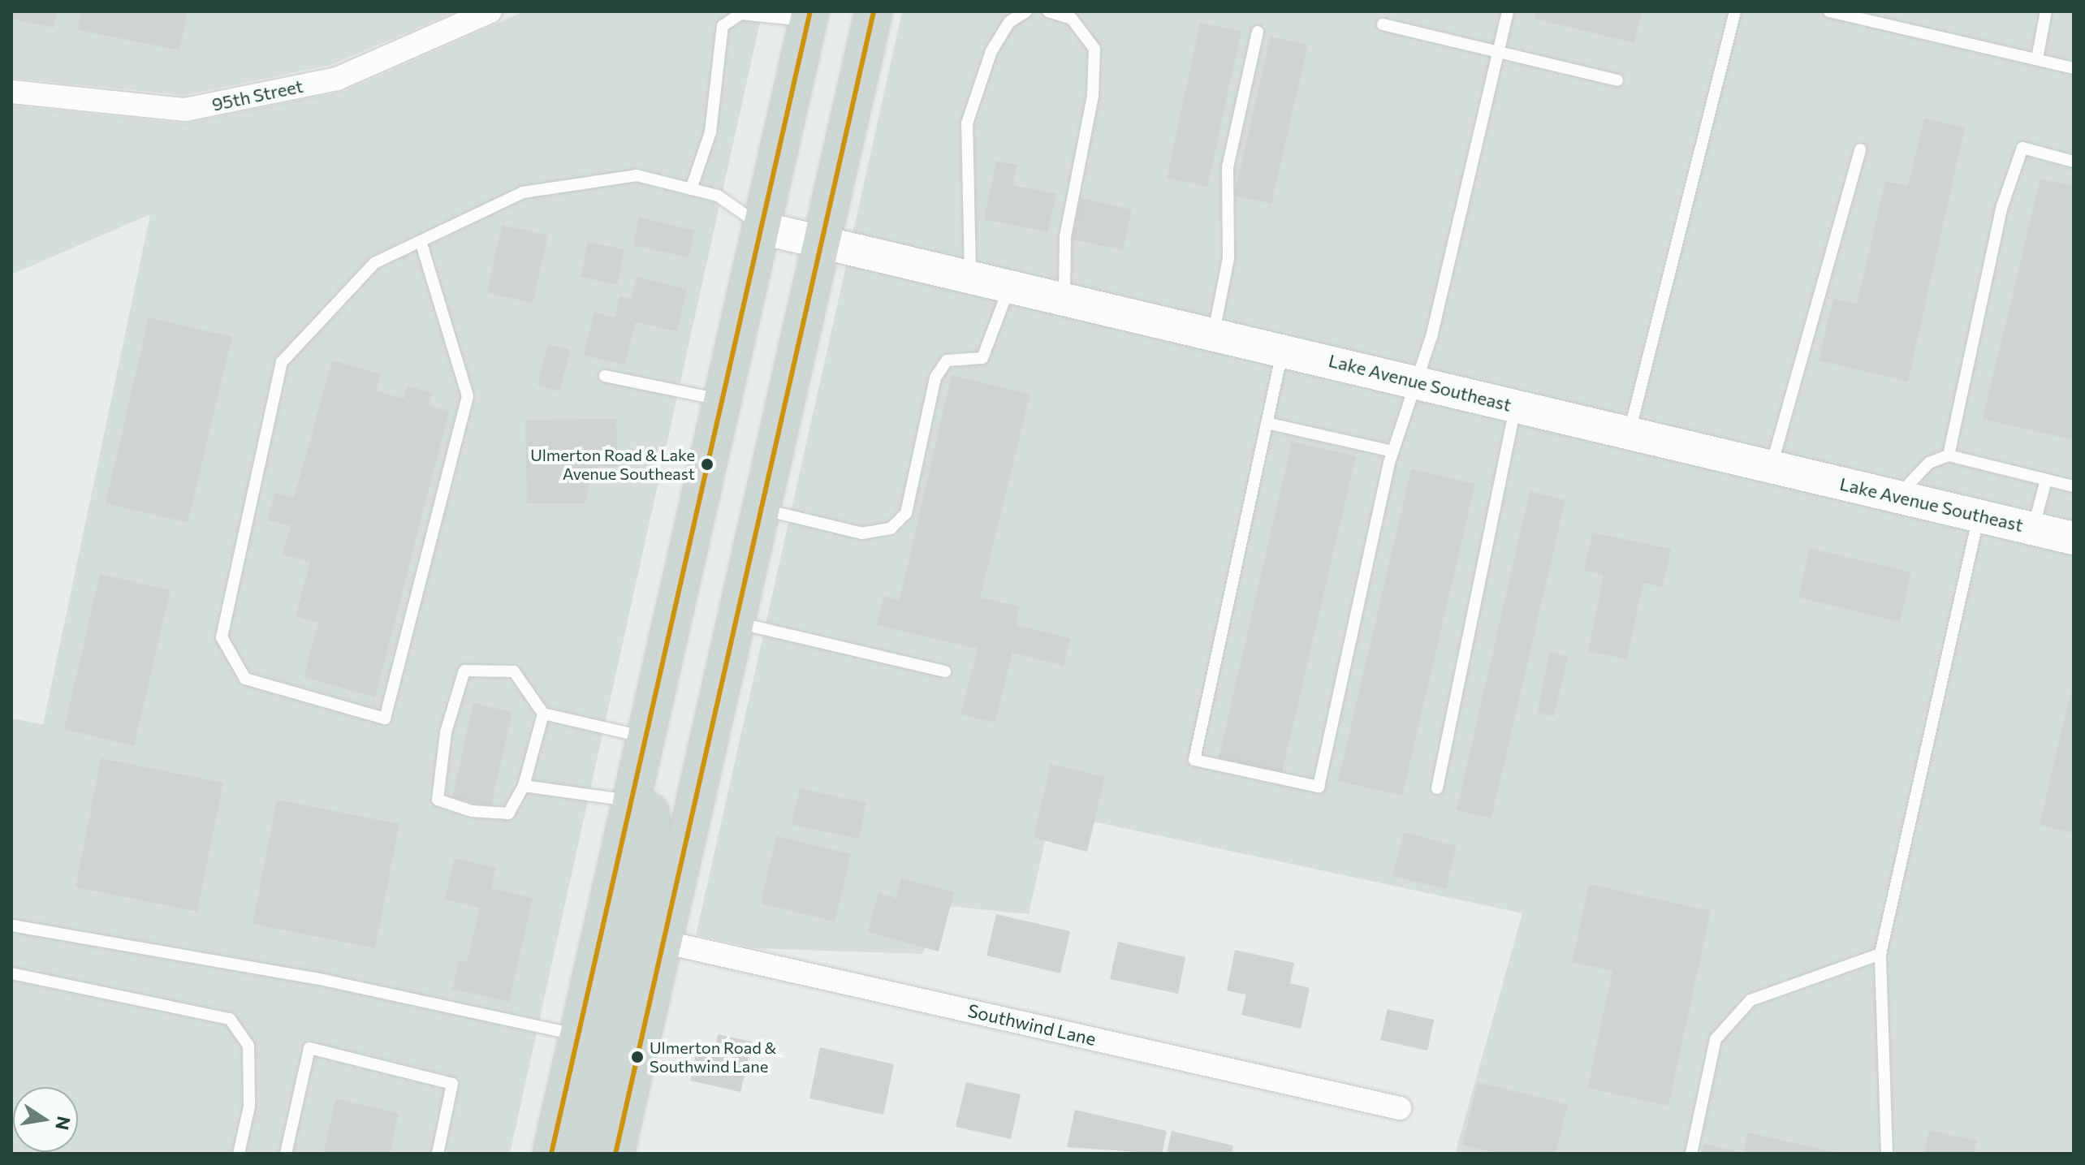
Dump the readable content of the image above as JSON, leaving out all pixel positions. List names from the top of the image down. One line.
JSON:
{"streets":{"street":["95th Street","Lake Avenue Southeast","Southwind Lane"]},"places":["Ulmerton Road & Lake Avenue Southeast","Ulmerton Road & Southwind Lane"],"north":"right"}
